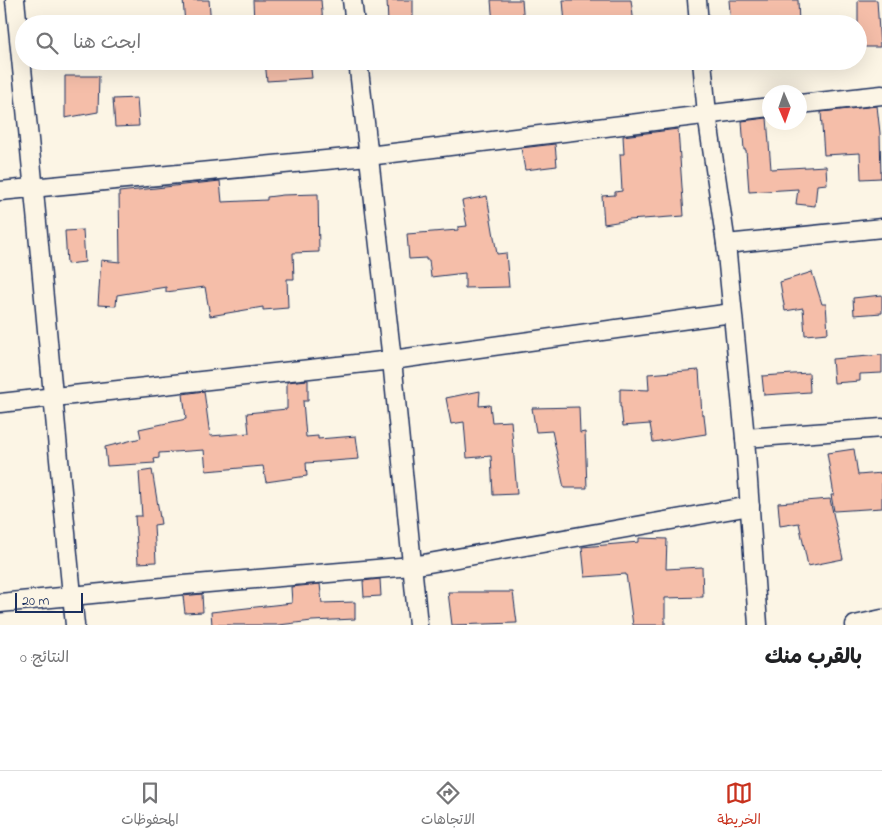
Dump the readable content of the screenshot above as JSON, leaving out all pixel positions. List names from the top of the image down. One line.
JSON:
{"scale_bar":"20 m","north":"bottom","page":{"search":"ابحث هنا","scale":"20 m","heading":["بالقرب منك","النتائج: 0"],"nav":["الخريطة","الاتجاهات","المحفوظات"]}}
